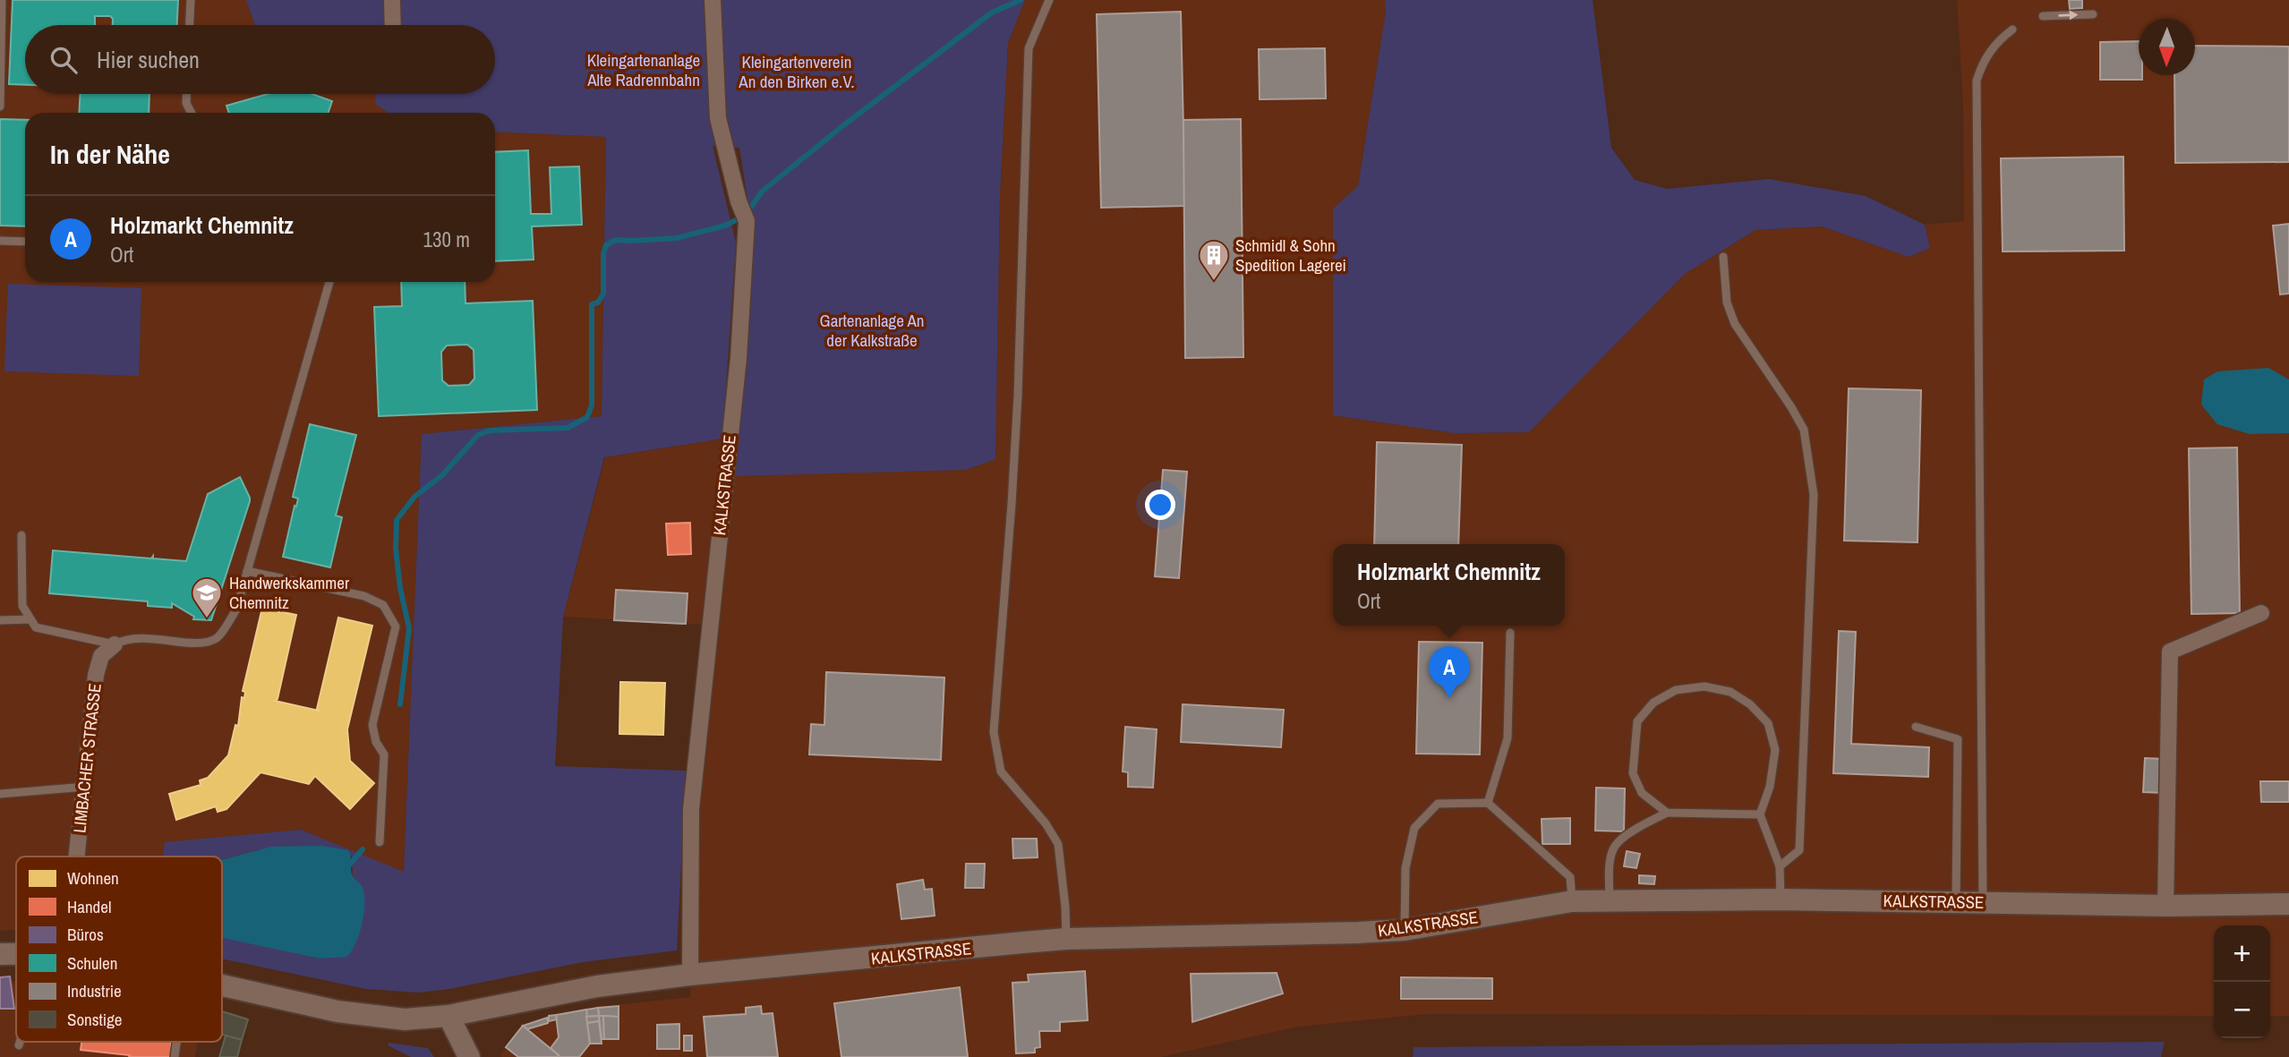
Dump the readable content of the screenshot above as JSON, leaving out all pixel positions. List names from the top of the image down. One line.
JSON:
{"streets":{"main road":["KALKSTRASSE"],"street":["LIMBACHER STRASSE"]},"parks":["Kleingartenanlage Alte Radrennbahn","Kleingartenverein An den Birken e.V.","Gartenanlage An der Kalkstraße"],"places":{"building":["Schmidl & Sohn Spedition Lagerei"],"school or university":["Handwerkskammer Chemnitz"]},"legend":["Wohnen","Handel","Büros","Schulen","Industrie","Sonstige"],"north":"bottom","page":{"search":"Hier suchen","heading":"In der Nähe","list":[{"mark":"A","name":"Holzmarkt Chemnitz","note":"Ort","value":"130 m"}],"popup":["Holzmarkt Chemnitz","Ort"],"pins":"A","map_buttons":["+","−"]}}
